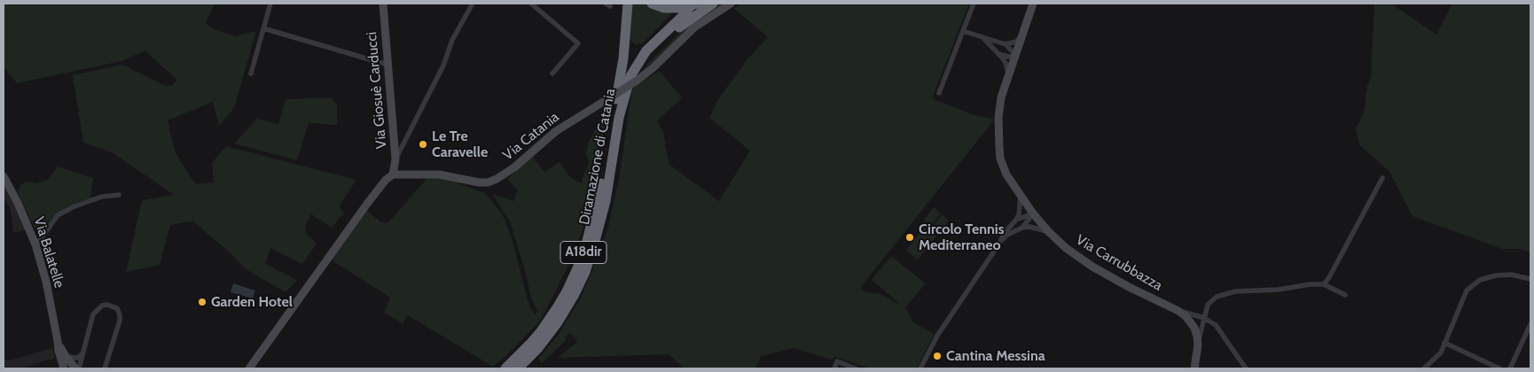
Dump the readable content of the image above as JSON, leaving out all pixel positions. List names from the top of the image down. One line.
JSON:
{"streets":{"highway":["Diramazione di Catania","A18dir"],"main road":["Via Giosuè Carducci","Via Catania","Via Balatelle","Via Carrubbazza"]},"crossings":[["Via Giosuè Carducci","Via Catania"]],"places":["Le Tre Caravelle","Circolo Tennis Mediterraneo","Garden Hotel","Cantina Messina"]}
